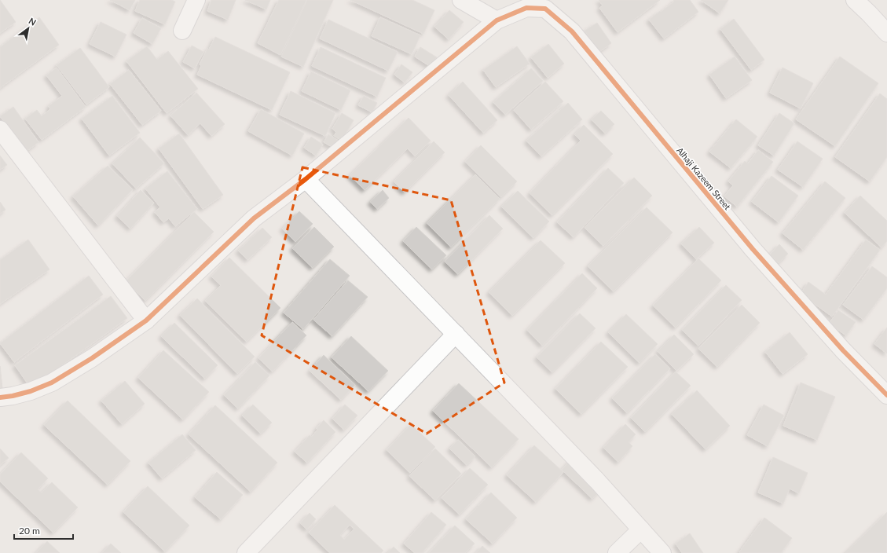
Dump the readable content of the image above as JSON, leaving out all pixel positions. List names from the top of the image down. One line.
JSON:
{"streets":{"street":["Alhaji Kazeem Street"]},"scale_bar":"20 m","north":"top right"}
